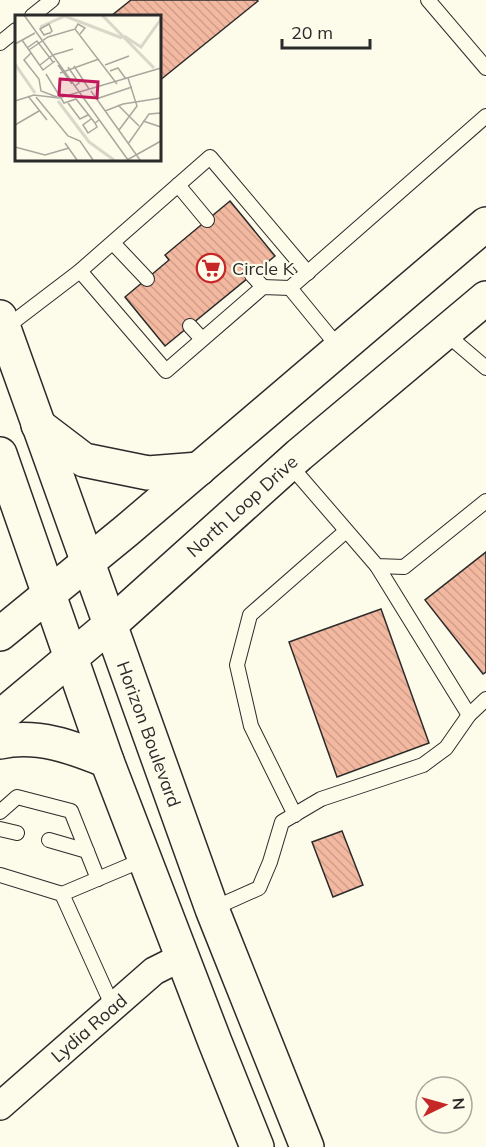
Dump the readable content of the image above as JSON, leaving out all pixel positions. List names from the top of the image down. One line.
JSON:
{"streets":{"main road":["North Loop Drive","Horizon Boulevard"],"street":["Lydia Road"]},"crossings":[["North Loop Drive","Horizon Boulevard"]],"places":{"supermarket":["Circle K"]},"scale_bar":"20 m","north":"right"}
